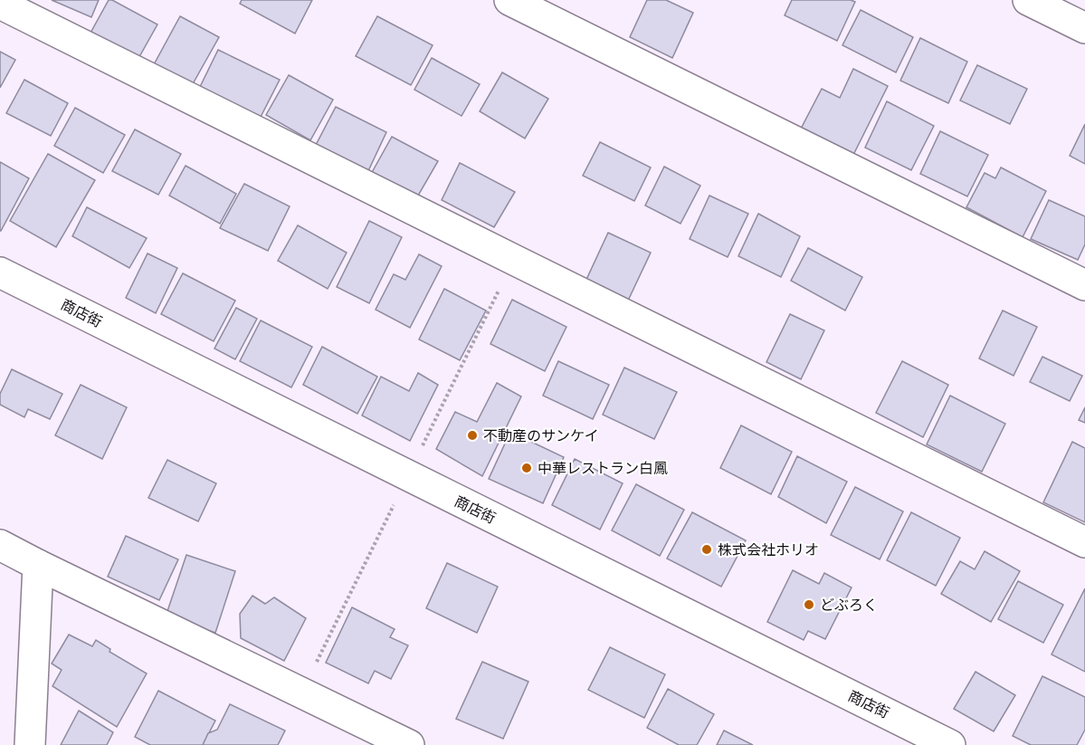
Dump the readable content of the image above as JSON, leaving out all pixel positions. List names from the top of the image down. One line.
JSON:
{"streets":{"street":["商店街"]},"places":["不動産のサンケイ","中華レストラン白鳳","株式会社ホリオ","どぶろく"]}
